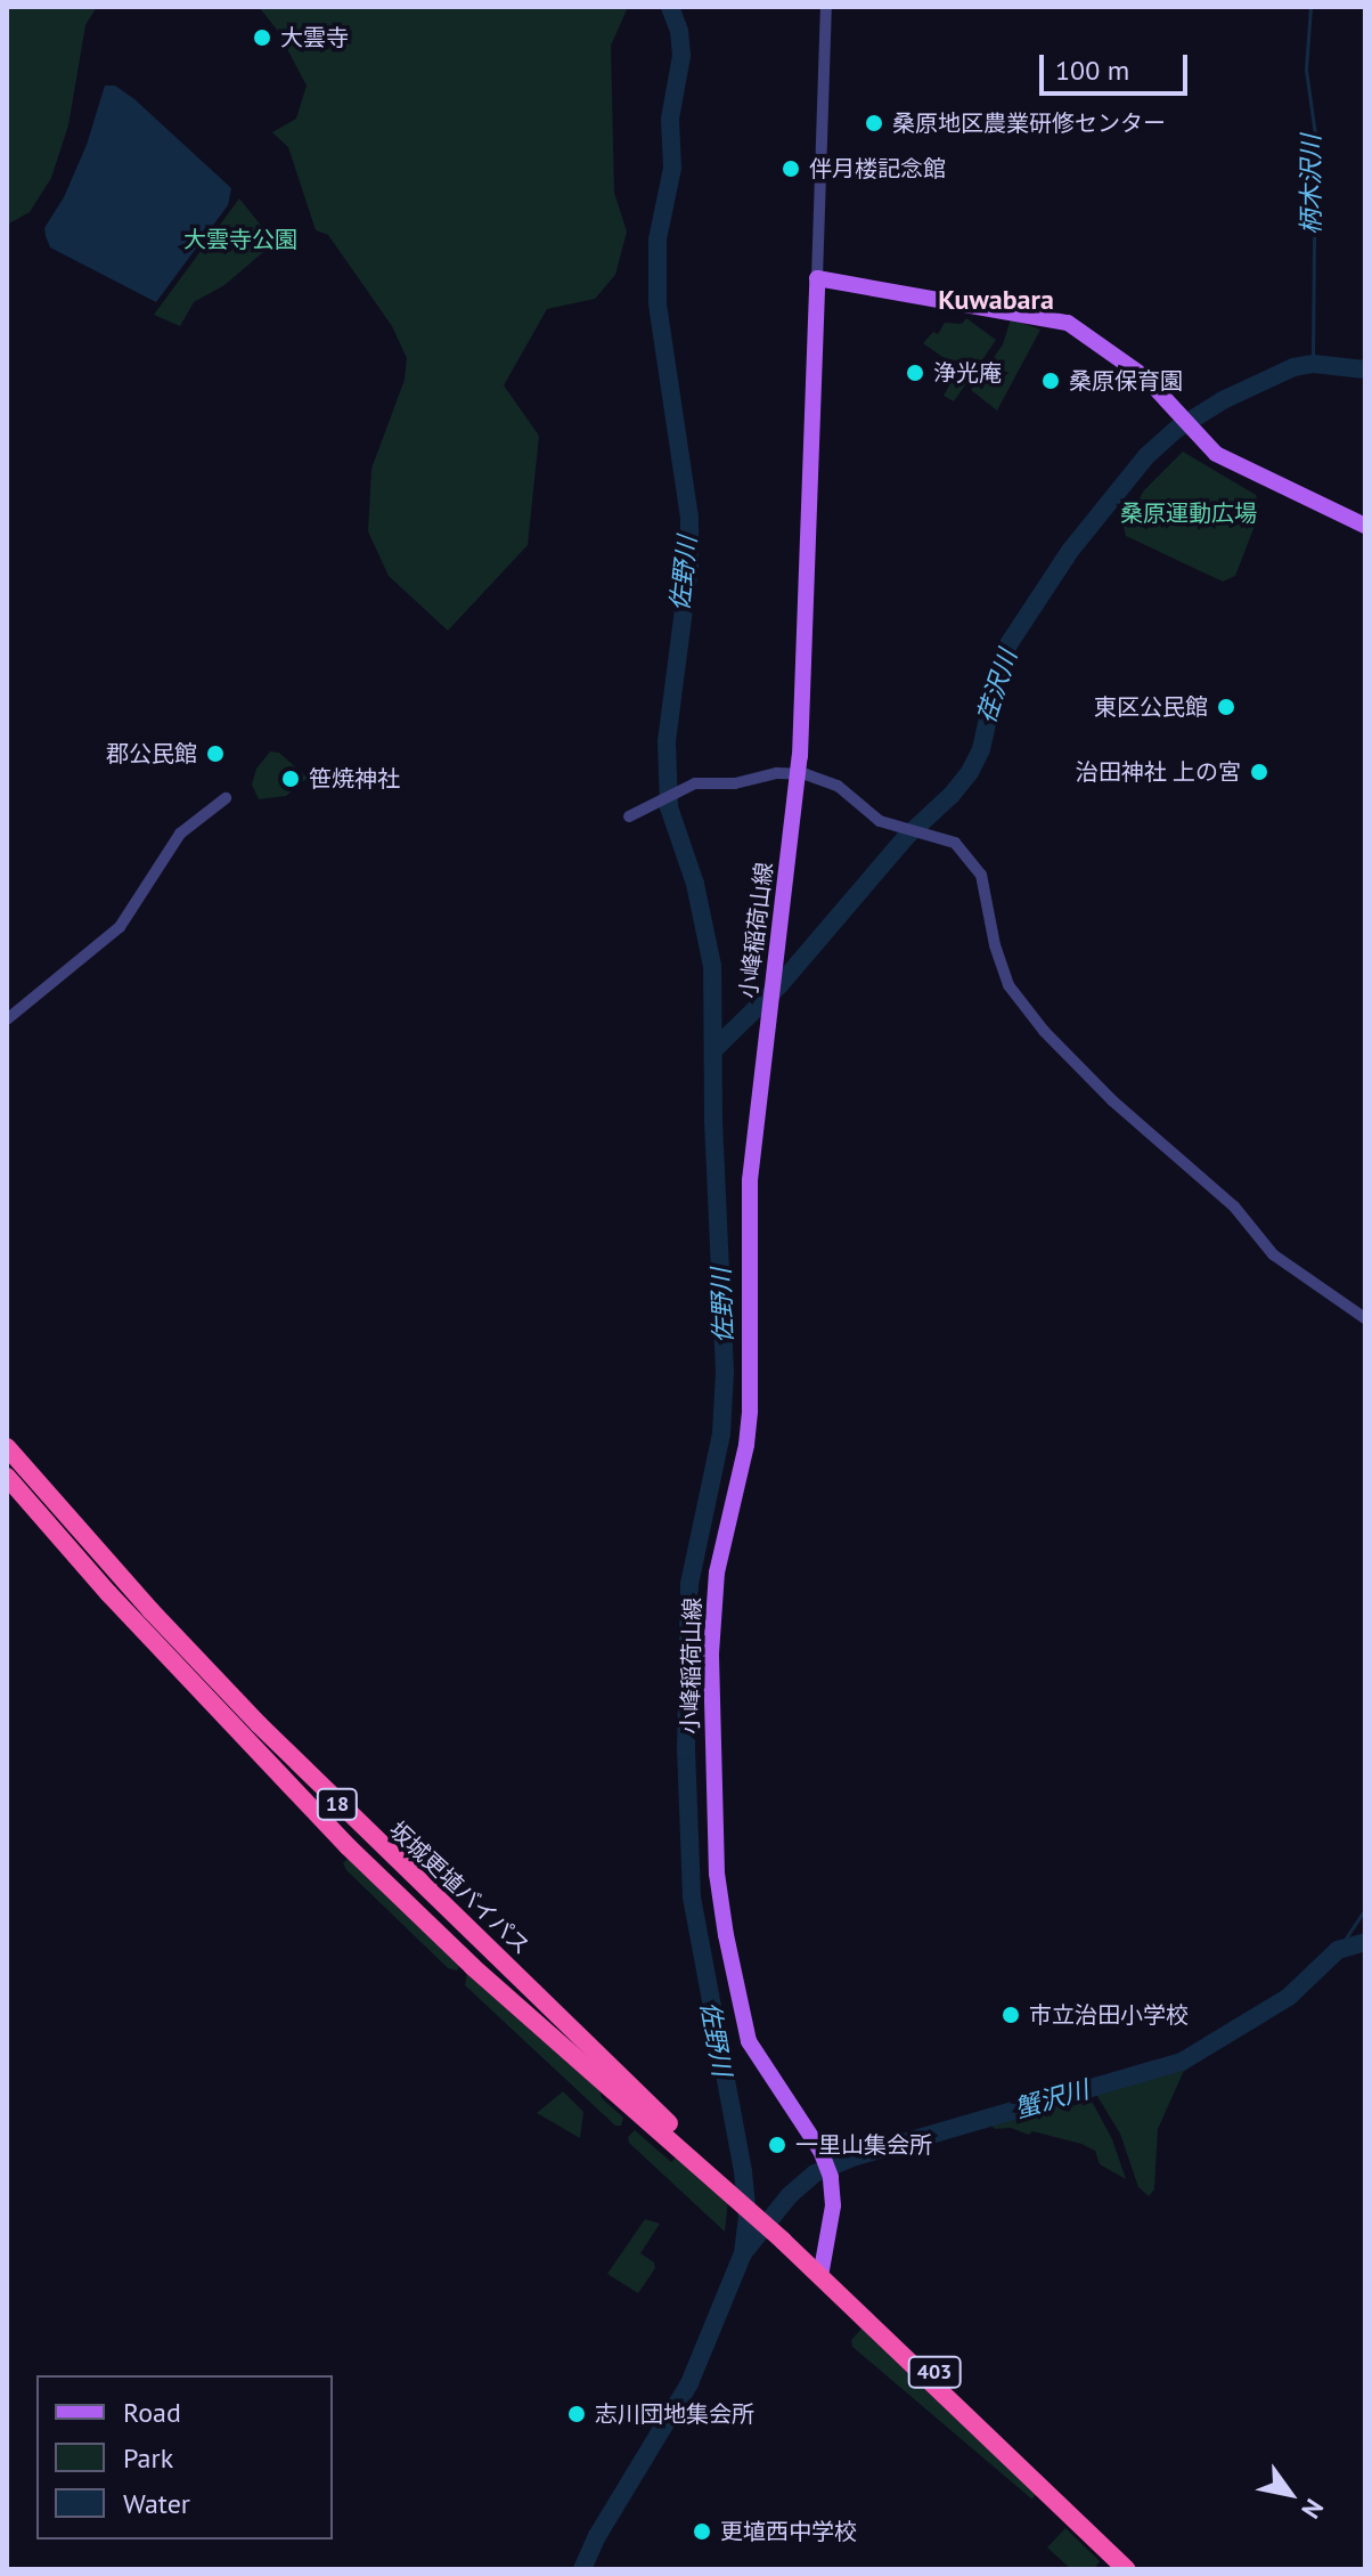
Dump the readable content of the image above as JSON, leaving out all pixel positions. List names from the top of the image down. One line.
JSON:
{"streets":{"highway":["18","坂城更埴バイパス","403"],"main road":["小峰稲荷山線"]},"crossings":[["小峰稲荷山線","坂城更埴バイパス"],["小峰稲荷山線","403"],["坂城更埴バイパス","403"]],"districts":["Kuwabara"],"water":["柄木沢川","佐野川","荏沢川","蟹沢川"],"parks":["大雲寺公園","桑原運動広場"],"places":["大雲寺","桑原地区農業研修センター","伴月楼記念館","浄光庵","桑原保育園","東区公民館","郡公民館","治田神社 上の宮","笹焼神社","市立治田小学校","一里山集会所","志川団地集会所","更埴西中学校"],"legend":["Road","Park","Water"],"scale_bar":"100 m","north":"bottom right"}
